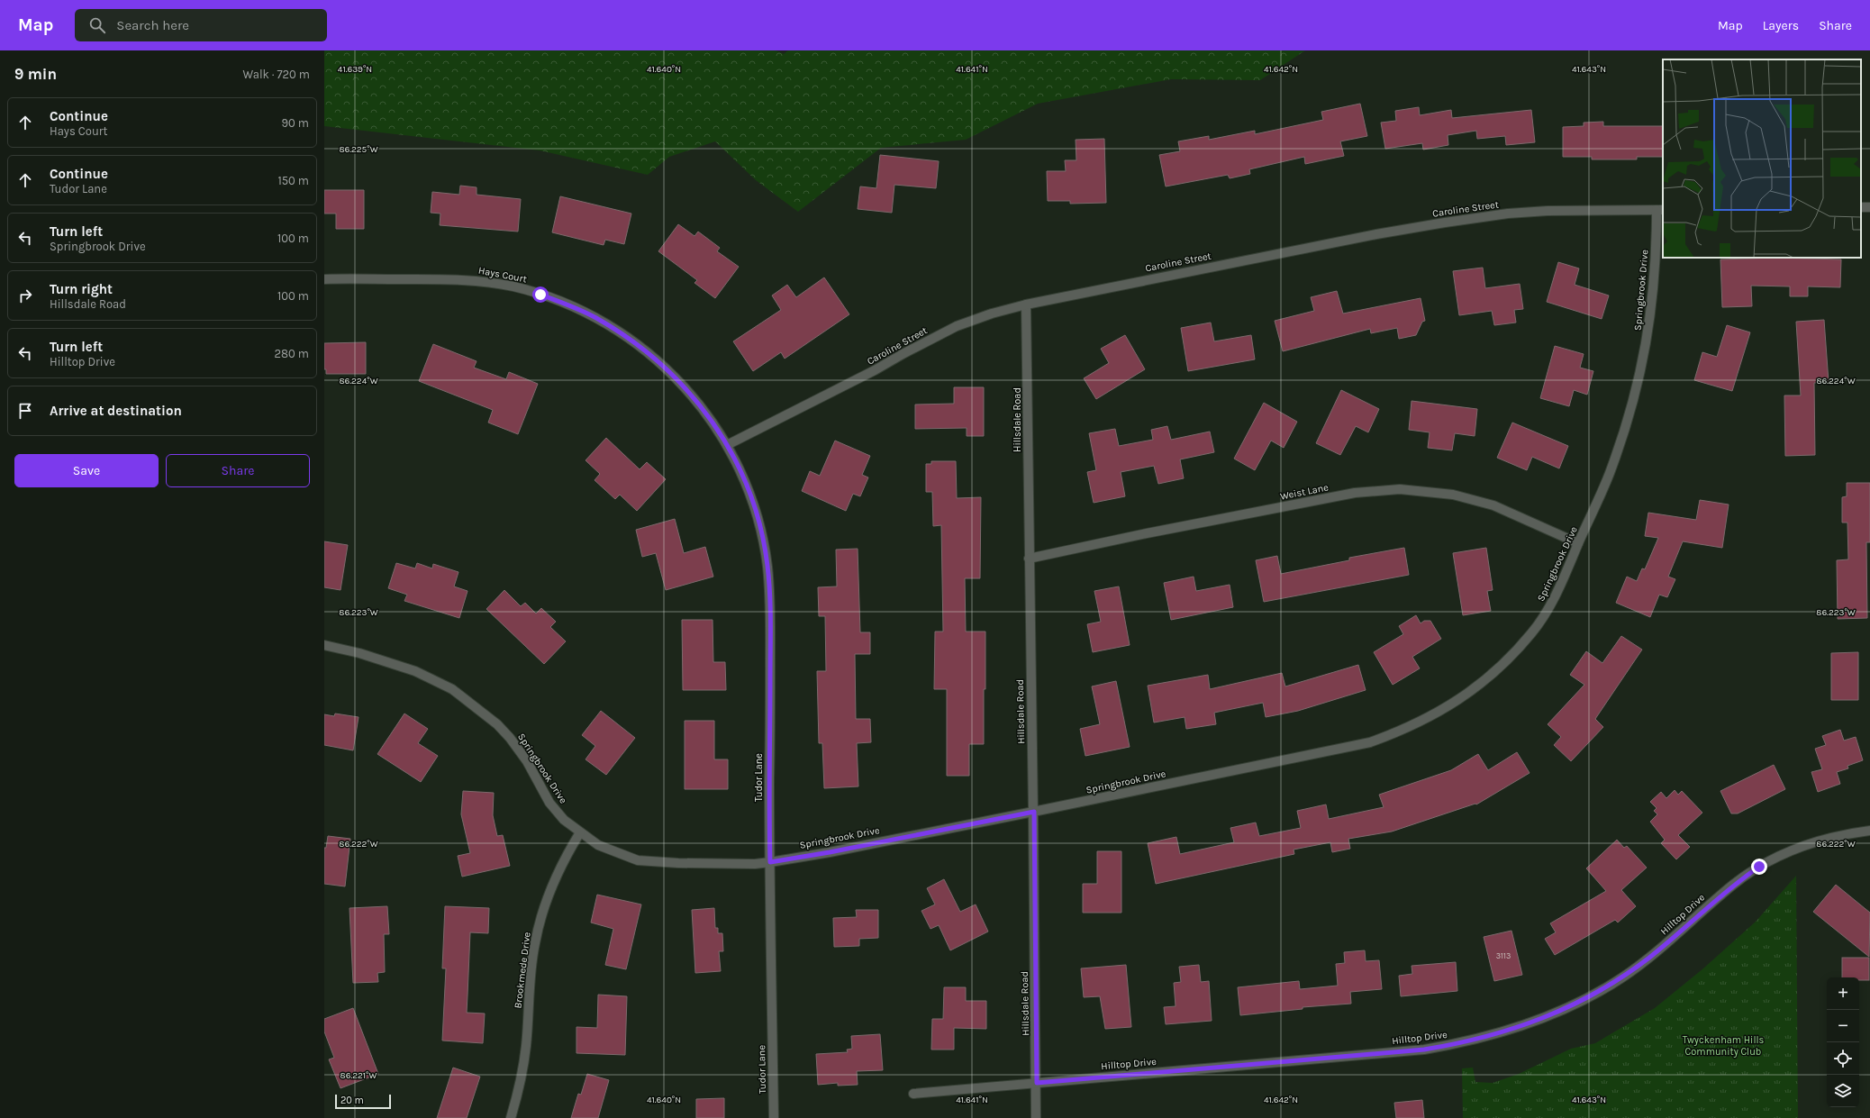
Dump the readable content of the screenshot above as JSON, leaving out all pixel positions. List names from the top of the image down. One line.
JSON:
{"streets":{"street":["Caroline Street","Hays Court","Springbrook Drive","Hillsdale Road","Weist Lane","Tudor Lane","Hilltop Drive","Brookmede Drive"]},"crossings":[["Caroline Street","Hays Court"],["Caroline Street","Springbrook Drive"],["Caroline Street","Hillsdale Road"],["Caroline Street","Tudor Lane"],["Hays Court","Tudor Lane"],["Springbrook Drive","Hillsdale Road"],["Springbrook Drive","Weist Lane"],["Springbrook Drive","Tudor Lane"],["Springbrook Drive","Brookmede Drive"],["Hillsdale Road","Weist Lane"],["Hillsdale Road","Hilltop Drive"]],"parks":["Twyckenham Hills Community Club"],"house_numbers":["3113"],"scale_bar":"20 m","page":{"header":"Map","search":"Search here","nav":["Map","Layers","Share"],"heading":["9 min","Walk · 720 m"],"list":[["Continue","Hays Court","90 m"],["Continue","Tudor Lane","150 m"],["Turn left","Springbrook Drive","100 m"],["Turn right","Hillsdale Road","100 m"],["Turn left","Hilltop Drive","280 m"],"Arrive at destination"],"buttons":["Save","Share"],"map_buttons":["+","−"],"scale":"20 m"},"coordinates":["41.639°N","41.640°N","41.641°N","41.642°N","41.643°N","86.225°W","86.224°W","86.223°W","86.222°W","86.221°W"]}
